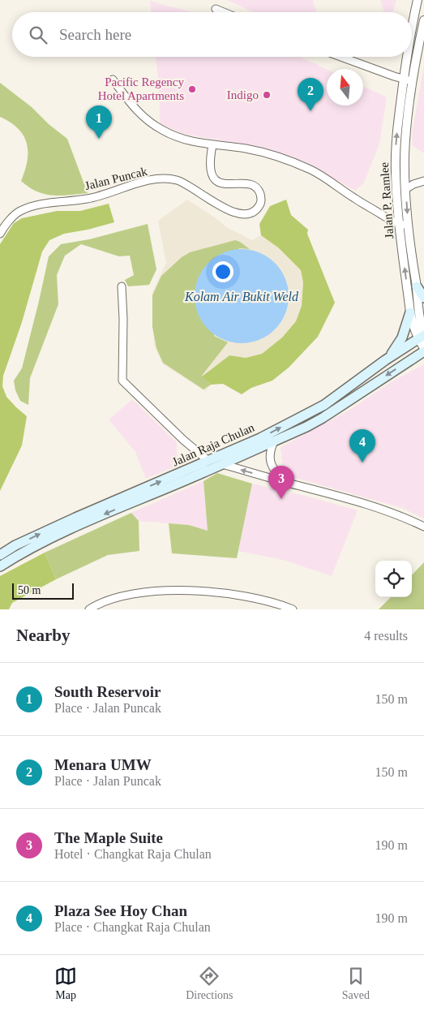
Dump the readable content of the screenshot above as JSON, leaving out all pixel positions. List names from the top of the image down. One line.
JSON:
{"streets":{"main road":["Jalan Raja Chulan"],"street":["Jalan Puncak","Jalan P. Ramlee"]},"crossings":[["Jalan P. Ramlee","Jalan Raja Chulan"]],"water":["Kolam Air Bukit Weld"],"places":["Pacific Regency Hotel Apartments","Indigo"],"scale_bar":"50 m","north":"top","page":{"search":"Search here","pins":["2","1","4","3"],"scale":"50 m","heading":["Nearby","4 results"],"list":[{"mark":"1","name":"South Reservoir","note":"Place · Jalan Puncak","value":"150 m"},{"mark":"2","name":"Menara UMW","note":"Place · Jalan Puncak","value":"150 m"},{"mark":"3","name":"The Maple Suite","note":"Hotel · Changkat Raja Chulan","value":"190 m"},{"mark":"4","name":"Plaza See Hoy Chan","note":"Place · Changkat Raja Chulan","value":"190 m"}],"nav":["Map","Directions","Saved"]}}
